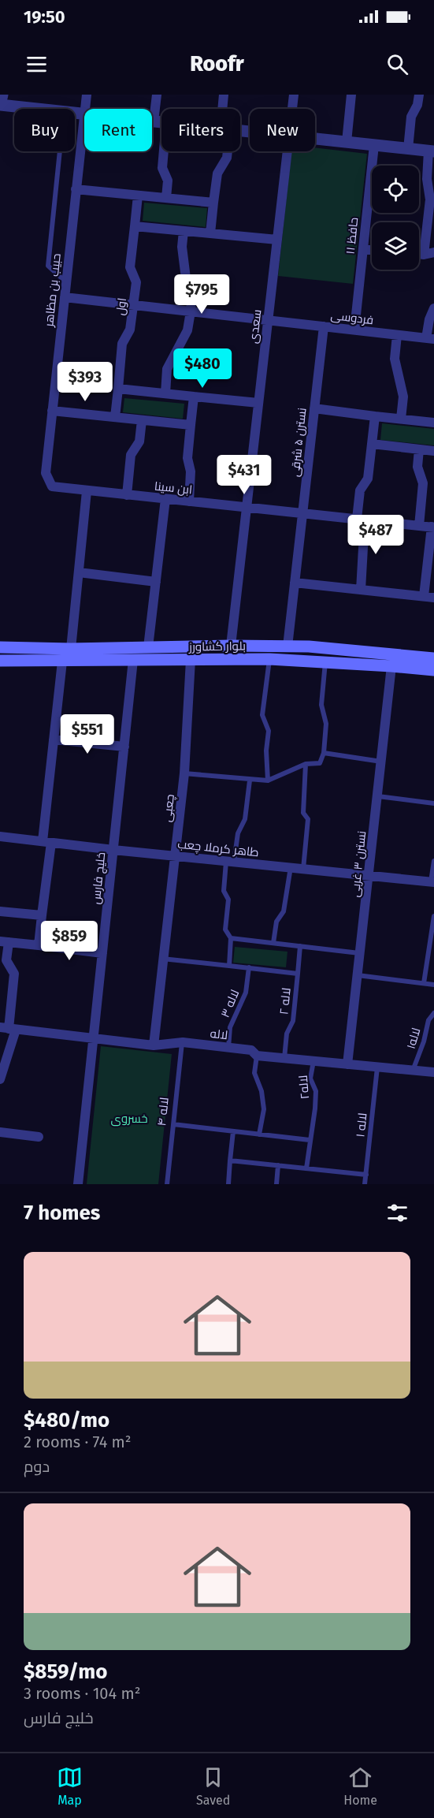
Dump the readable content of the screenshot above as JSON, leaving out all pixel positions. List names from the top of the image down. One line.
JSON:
{"streets":{"main road":["بلوار کشاورز"],"street":["حافظ ۱۱","حبیب بن مظاهر","اول","فردوسی","سعدی","نسترن ۵ شرقی","ابن سینا","چعبی","طاهر کرملا چعب","نسترن ۳ غربی","خلیج فارس","لاله"],"lane":["لاله ۲","لاله ۳","لاله۱","لاله۲","لاله ۴","لاله ۱"]},"crossings":[["حافظ ۱۱","فردوسی"],["حبیب بن مظاهر","فردوسی"],["حبیب بن مظاهر","ابن سینا"],["اول","فردوسی"],["فردوسی","سعدی"],["فردوسی","نسترن ۵ شرقی"],["سعدی","ابن سینا"],["سعدی","بلوار کشاورز"],["نسترن ۵ شرقی","ابن سینا"],["نسترن ۵ شرقی","بلوار کشاورز"],["بلوار کشاورز","چعبی"],["بلوار کشاورز","نسترن ۳ غربی"],["بلوار کشاورز","خلیج فارس"],["چعبی","طاهر کرملا چعب"],["طاهر کرملا چعب","نسترن ۳ غربی"],["طاهر کرملا چعب","خلیج فارس"],["نسترن ۳ غربی","لاله"],["خلیج فارس","لاله"],["لاله ۲","لاله"],["لاله ۳","لاله"],["لاله","لاله۱"],["لاله","لاله۲"],["لاله","لاله ۴"],["لاله","لاله ۱"]],"parks":["خسروی"],"page":{"status":"19:50","header":"Roofr","chip":["Buy","Rent","Filters","New"],"price":["$795","$480","$393","$431","$487","$551","$859"],"heading":"7 homes","list":[{"name":"$480/mo","note":"2 rooms · 74 m² · دوم"},{"name":"$859/mo","note":"3 rooms · 104 m² · خلیج فارس"}],"tabs":["Map","Saved","Home"]}}
